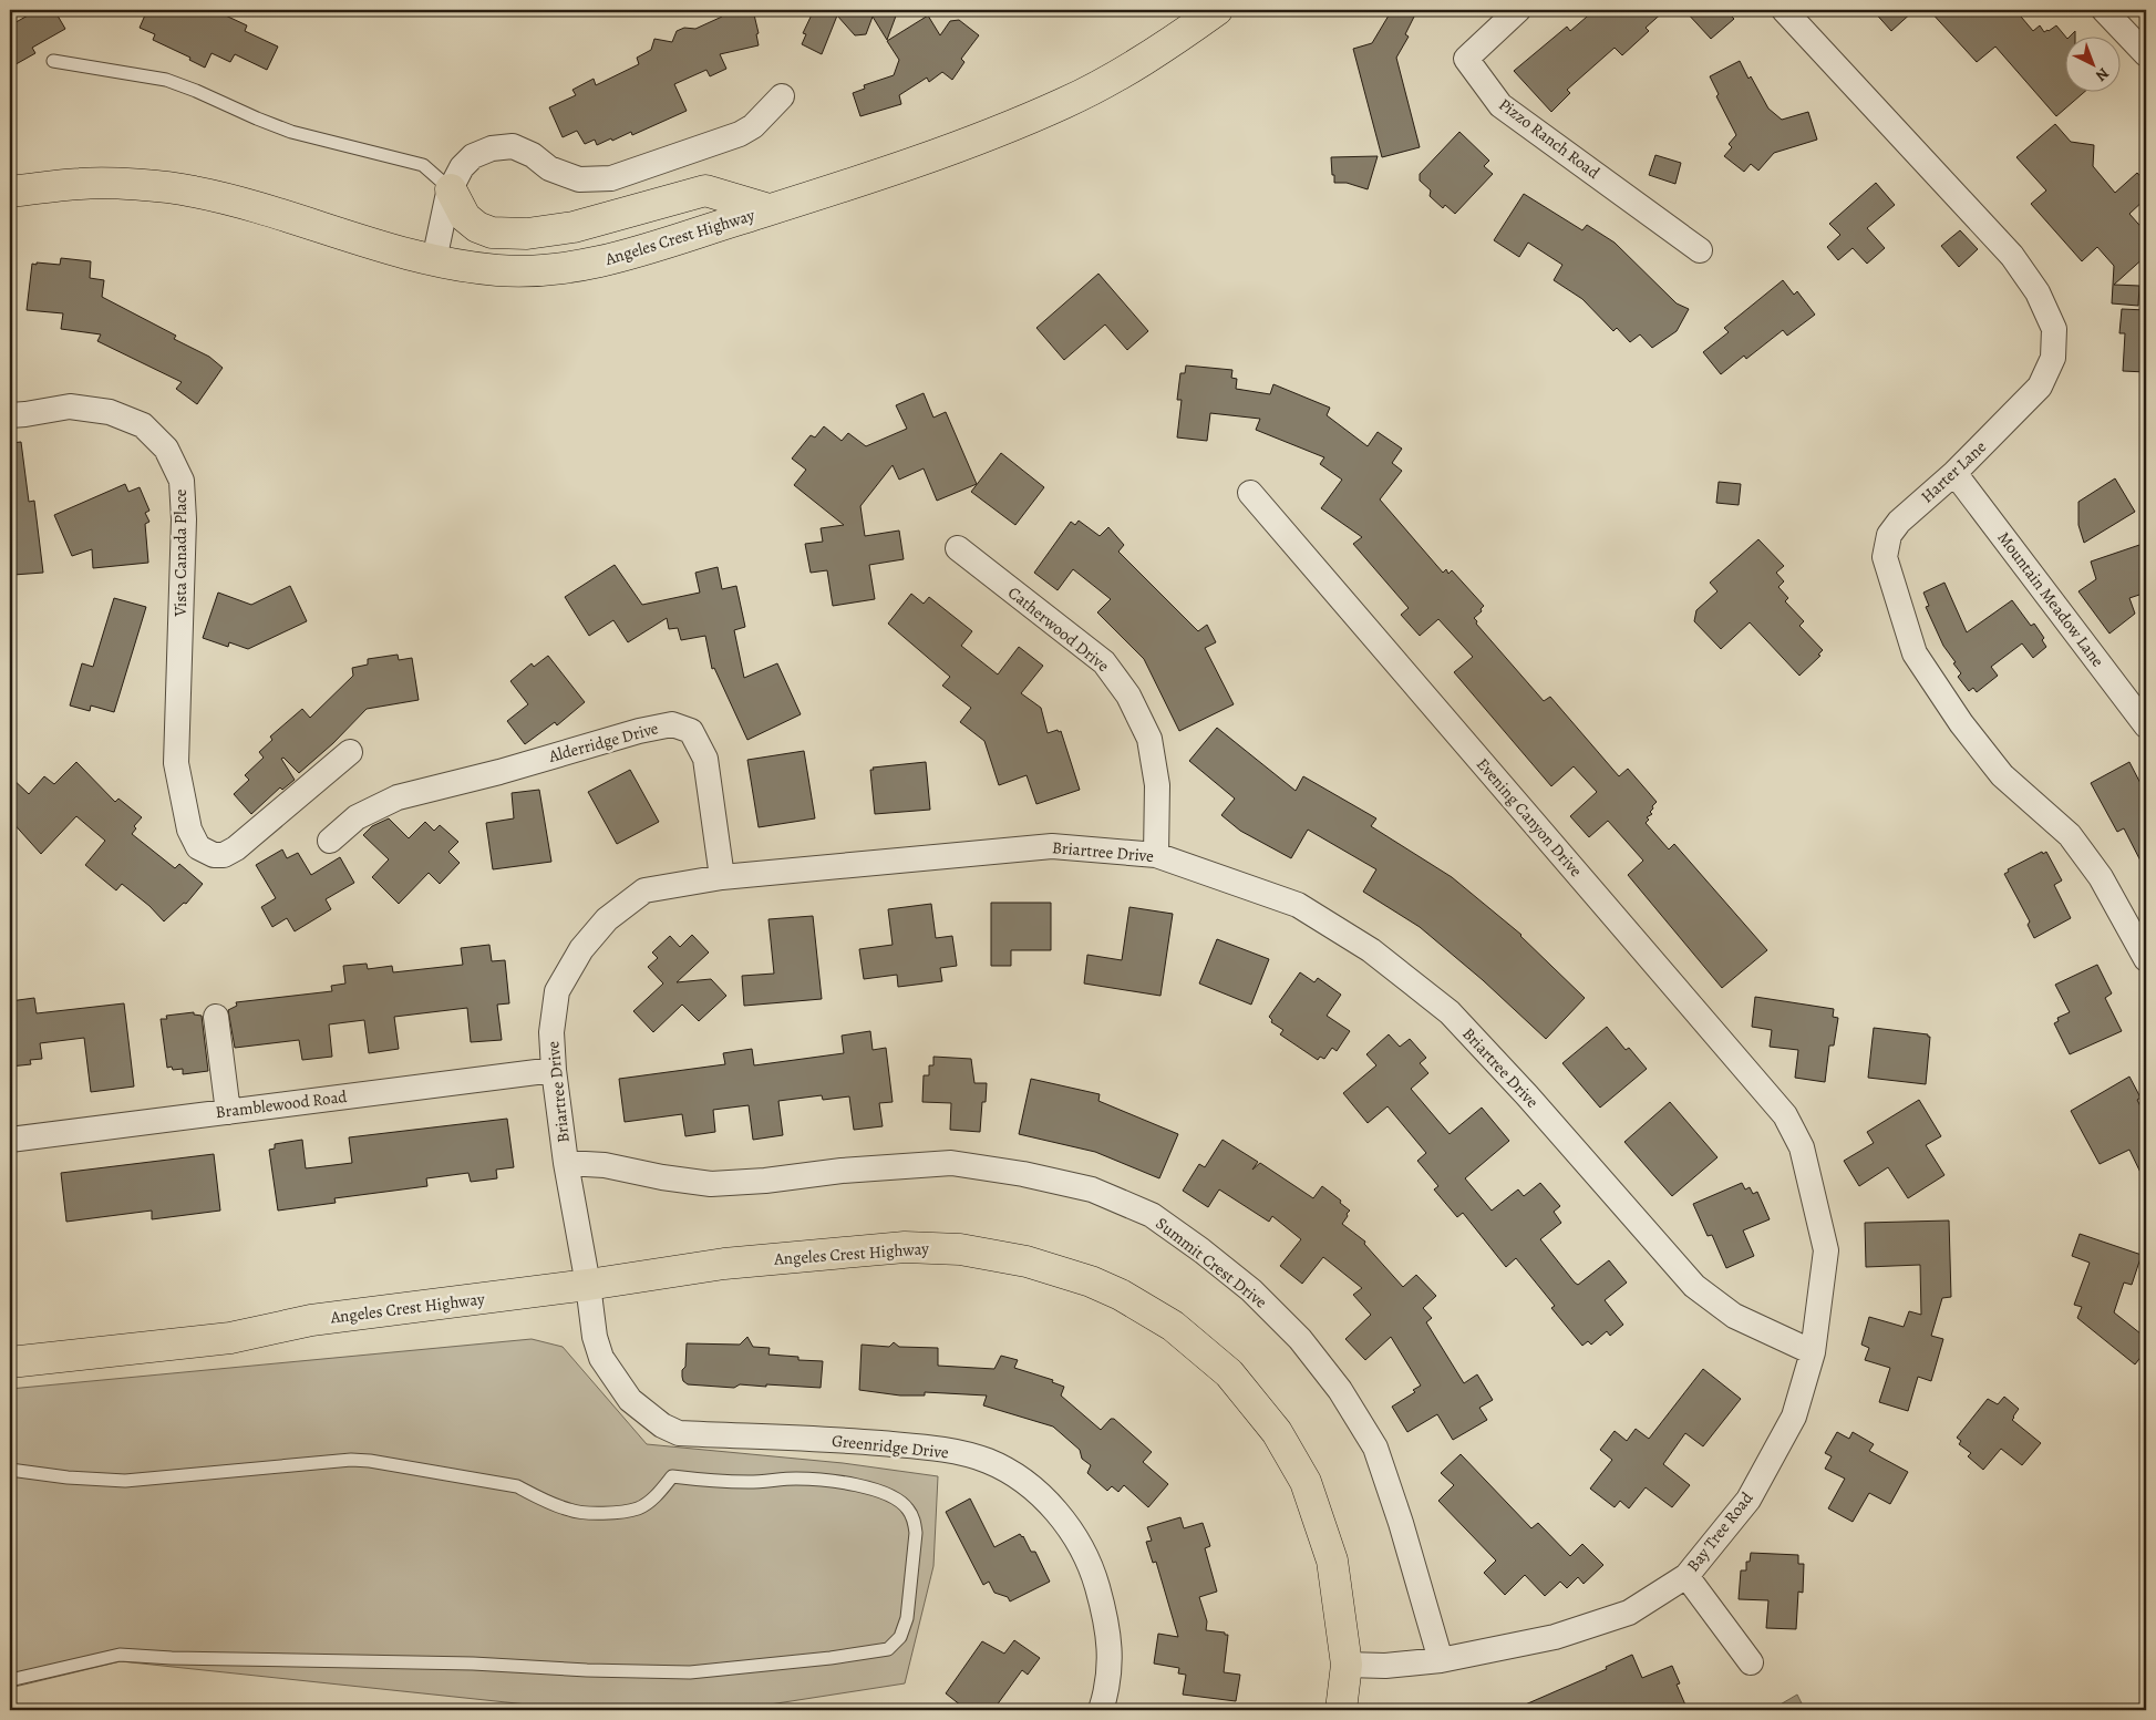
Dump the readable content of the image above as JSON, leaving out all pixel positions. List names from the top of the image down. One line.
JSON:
{"streets":{"main road":["Angeles Crest Highway"],"street":["Pizzo Ranch Road","Harter Lane","Vista Canada Place","Mountain Meadow Lane","Catherwood Drive","Alderridge Drive","Evening Canyon Drive","Briartree Drive","Bramblewood Road","Summit Crest Drive","Greenridge Drive","Bay Tree Road"]},"crossings":[["Angeles Crest Highway","Briartree Drive"],["Angeles Crest Highway","Greenridge Drive"],["Angeles Crest Highway","Bay Tree Road"],["Harter Lane","Mountain Meadow Lane"],["Catherwood Drive","Briartree Drive"],["Alderridge Drive","Briartree Drive"],["Evening Canyon Drive","Bay Tree Road"],["Briartree Drive","Bramblewood Road"],["Briartree Drive","Summit Crest Drive"],["Briartree Drive","Greenridge Drive"],["Briartree Drive","Bay Tree Road"],["Summit Crest Drive","Bay Tree Road"]],"north":"bottom right"}
